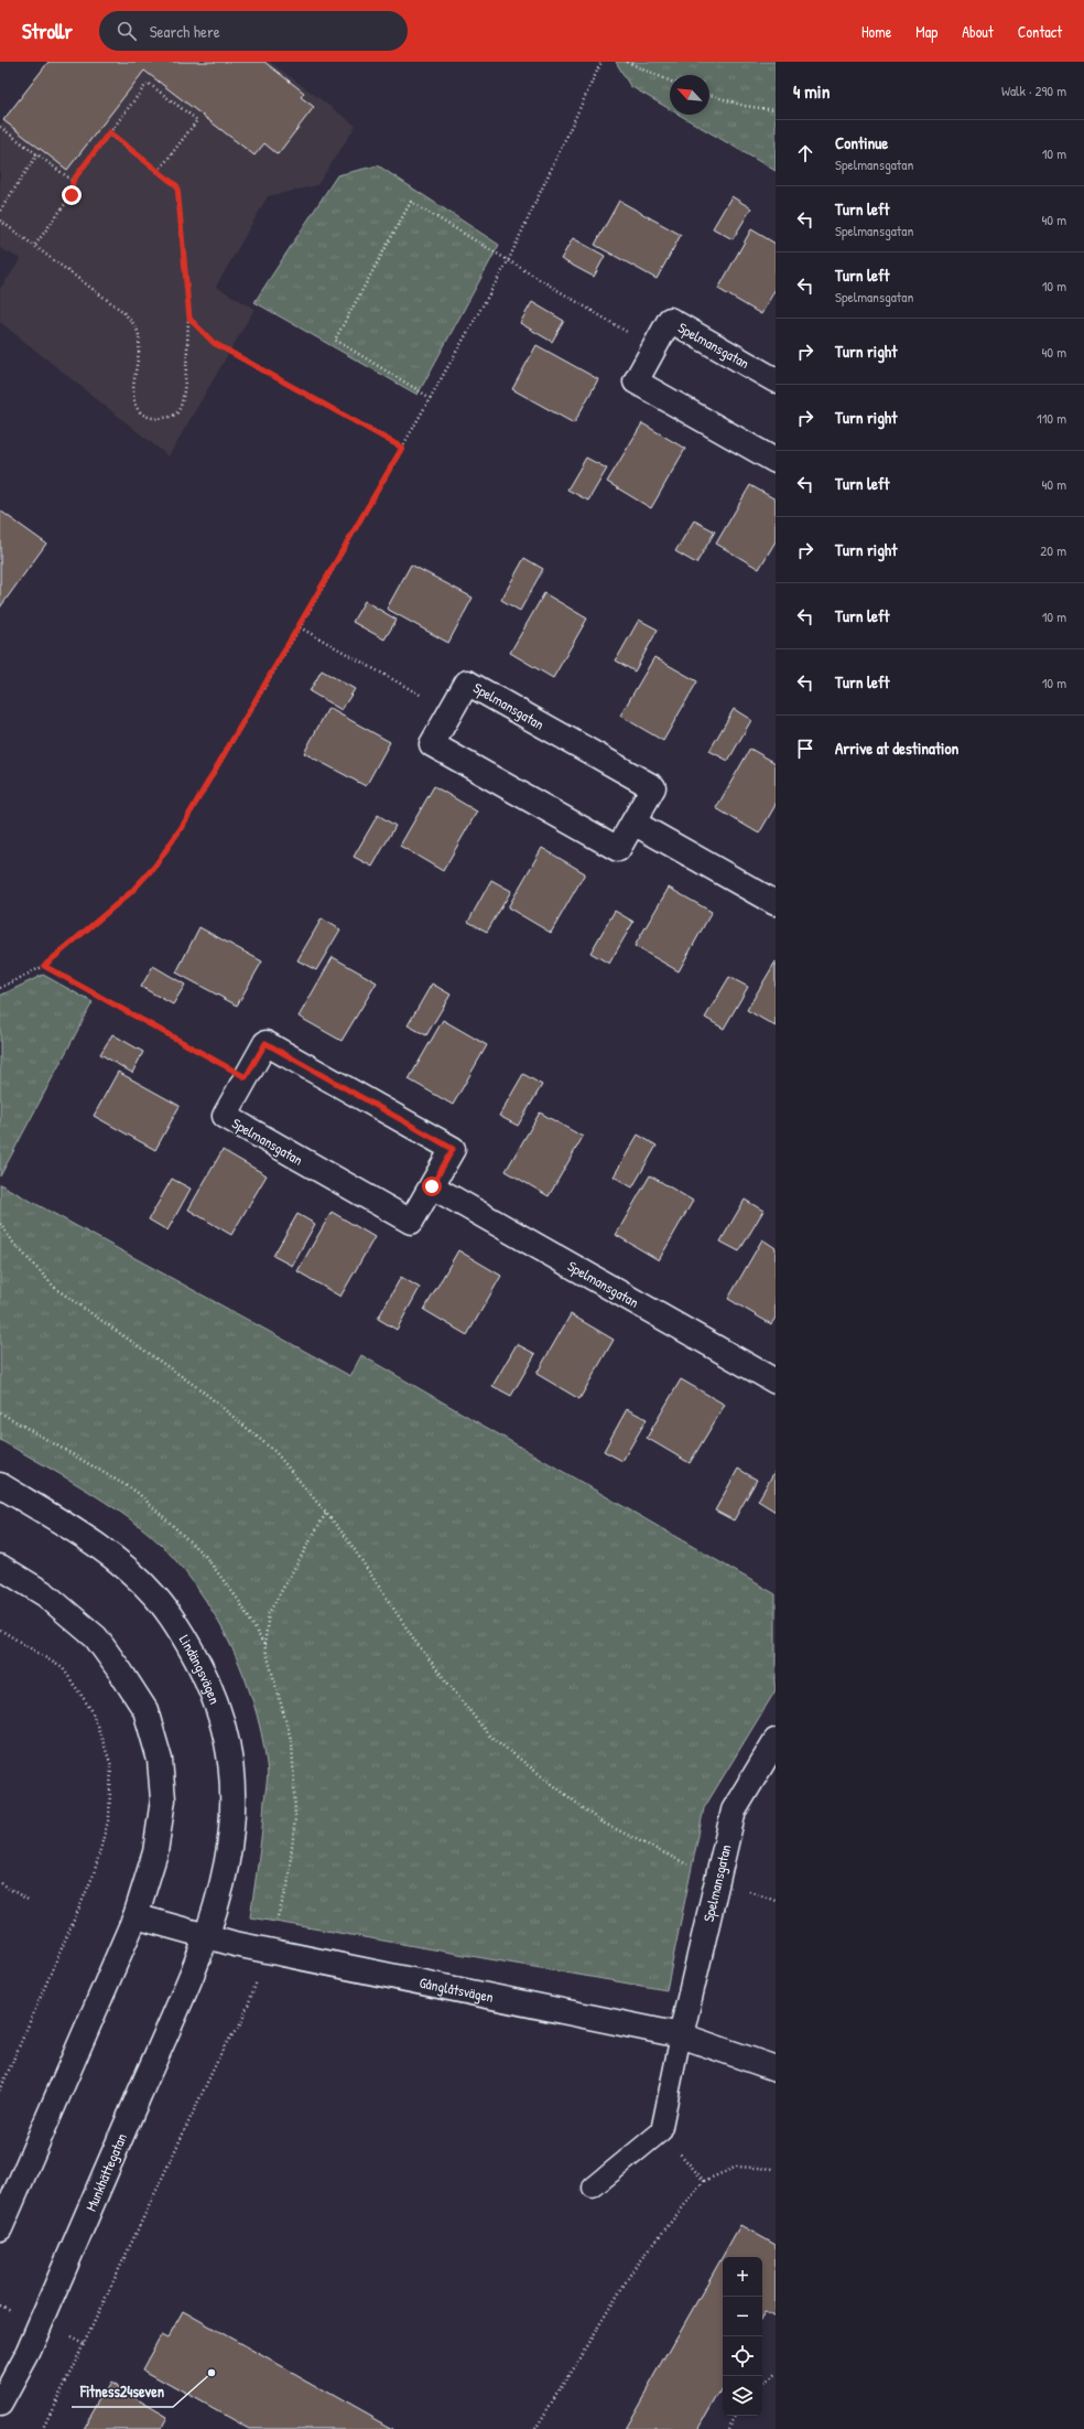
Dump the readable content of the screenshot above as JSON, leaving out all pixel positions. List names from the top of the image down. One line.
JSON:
{"streets":{"street":["Spelmansgatan","Lindängsvägen","Gånglåtsvägen","Munkhättegatan"]},"crossings":[["Spelmansgatan","Gånglåtsvägen"],["Lindängsvägen","Gånglåtsvägen"],["Lindängsvägen","Munkhättegatan"],["Gånglåtsvägen","Munkhättegatan"]],"places":["Fitness24seven"],"north":"top left","page":{"header":"Strollr","search":"Search here","nav":["Home","Map","About","Contact"],"heading":["4 min","Walk · 290 m"],"list":[["Continue","Spelmansgatan","10 m"],["Turn left","Spelmansgatan","40 m"],["Turn left","Spelmansgatan","10 m"],["Turn right","40 m"],["Turn right","110 m"],["Turn left","40 m"],["Turn right","20 m"],["Turn left","10 m"],["Turn left","10 m"],"Arrive at destination"],"map_buttons":["+","−"]}}
